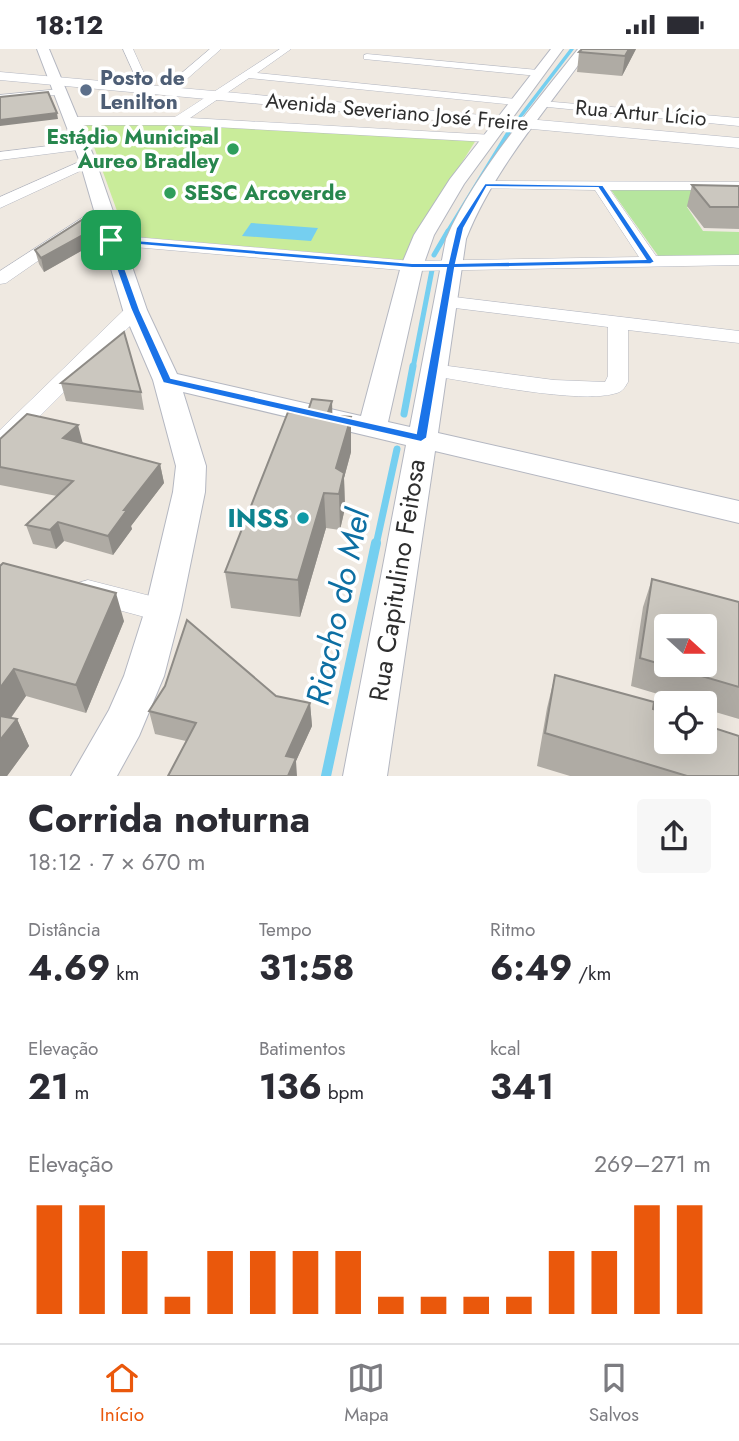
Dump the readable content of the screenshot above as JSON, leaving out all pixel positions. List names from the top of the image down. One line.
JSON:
{"streets":{"main road":["Avenida Severiano José Freire"],"street":["Rua Artur Lício","Rua Capitulino Feitosa"]},"crossings":[["Avenida Severiano José Freire","Rua Artur Lício"],["Avenida Severiano José Freire","Rua Capitulino Feitosa"],["Rua Artur Lício","Rua Capitulino Feitosa"]],"water":["Riacho do Mel"],"places":["Posto de Lenilton","Estádio Municipal Áureo Bradley","SESC Arcoverde","INSS"],"north":"right","page":{"status":"18:12","heading":["Corrida noturna","18:12 · 7 × 670 m"],"stats":[["Distância","4.69 km"],["Tempo","31:58"],["Ritmo","6:49 /km"],["Elevação","21 m"],["Batimentos","136 bpm"],["kcal","341"]],"chart":["Elevação","269–271 m"],"tabs":["Início","Mapa","Salvos"]}}
